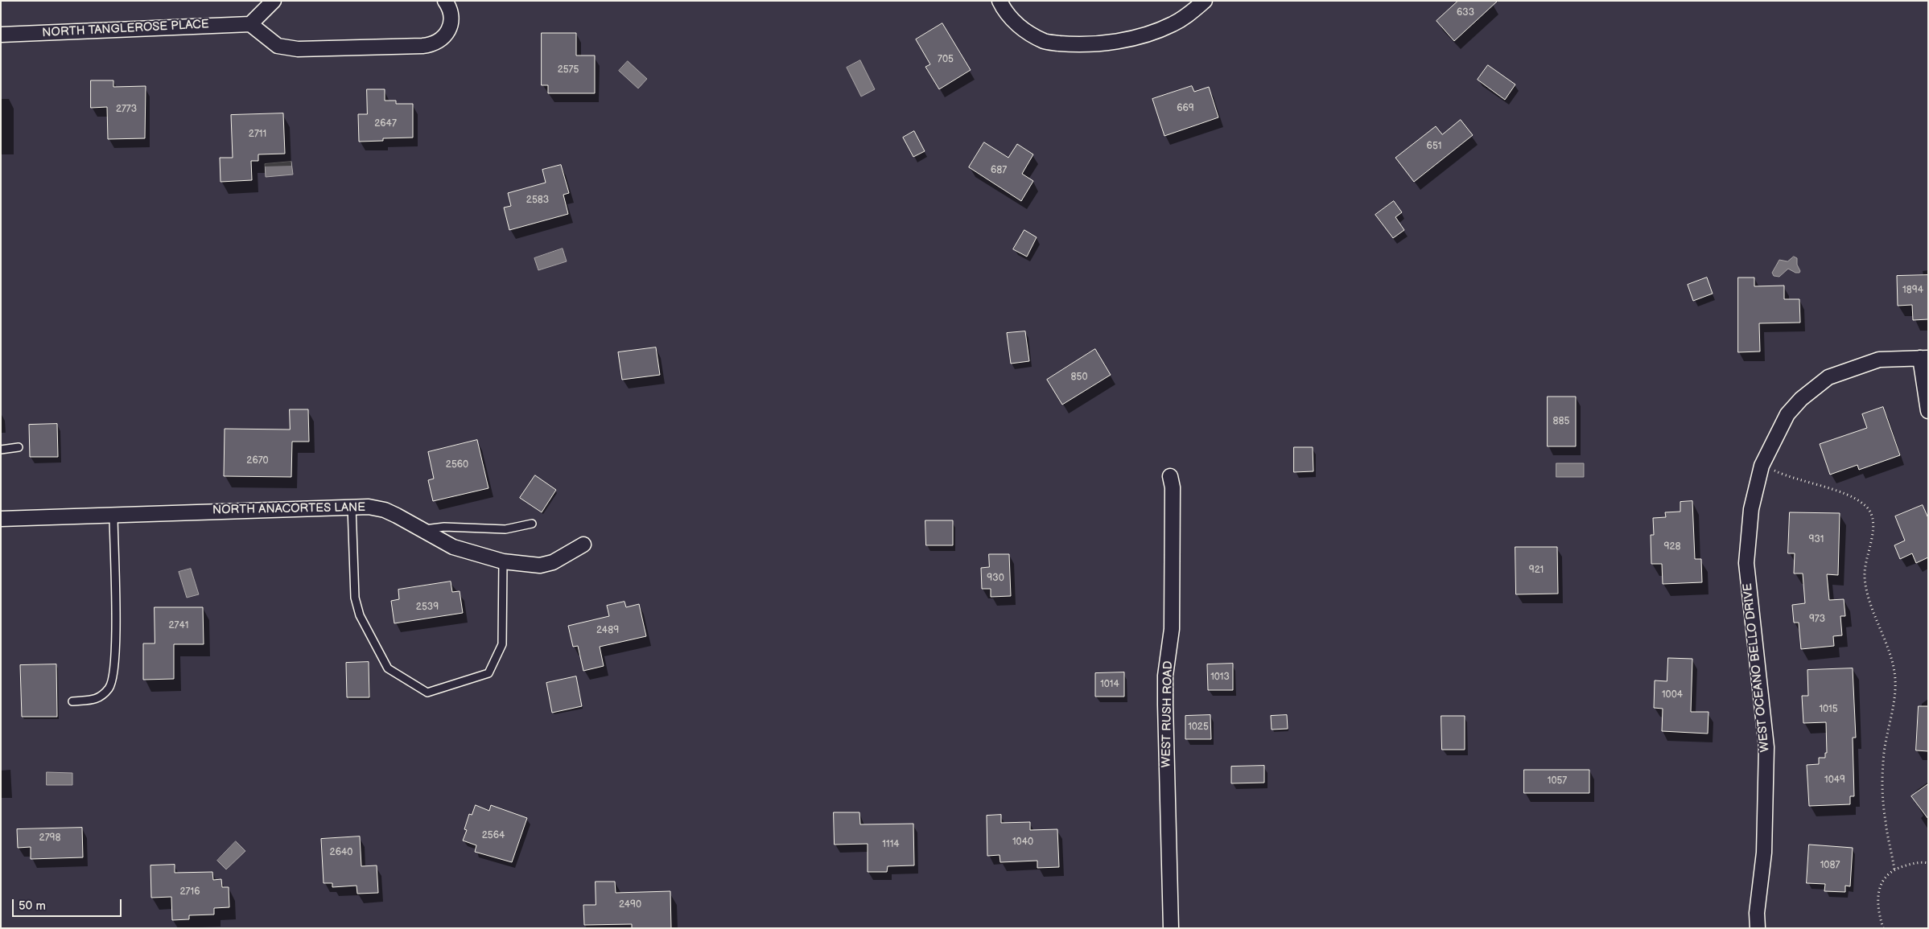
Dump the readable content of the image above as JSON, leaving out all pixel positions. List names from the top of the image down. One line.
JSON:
{"streets":{"street":["NORTH TANGLEROSE PLACE","NORTH ANACORTES LANE","WEST OCEANO BELLO DRIVE","WEST RUSH ROAD"]},"house_numbers":["633","705","2575","669","2773","2647","2711","651","687","2583","1894","850","885","2670","2560","931","928","921","930","2539","973","2741","2489","1013","1014","1004","1015","1025","1049","1057","2564","2798","1040","1114","2640","1087","2716","2490"],"scale_bar":"50 m"}
